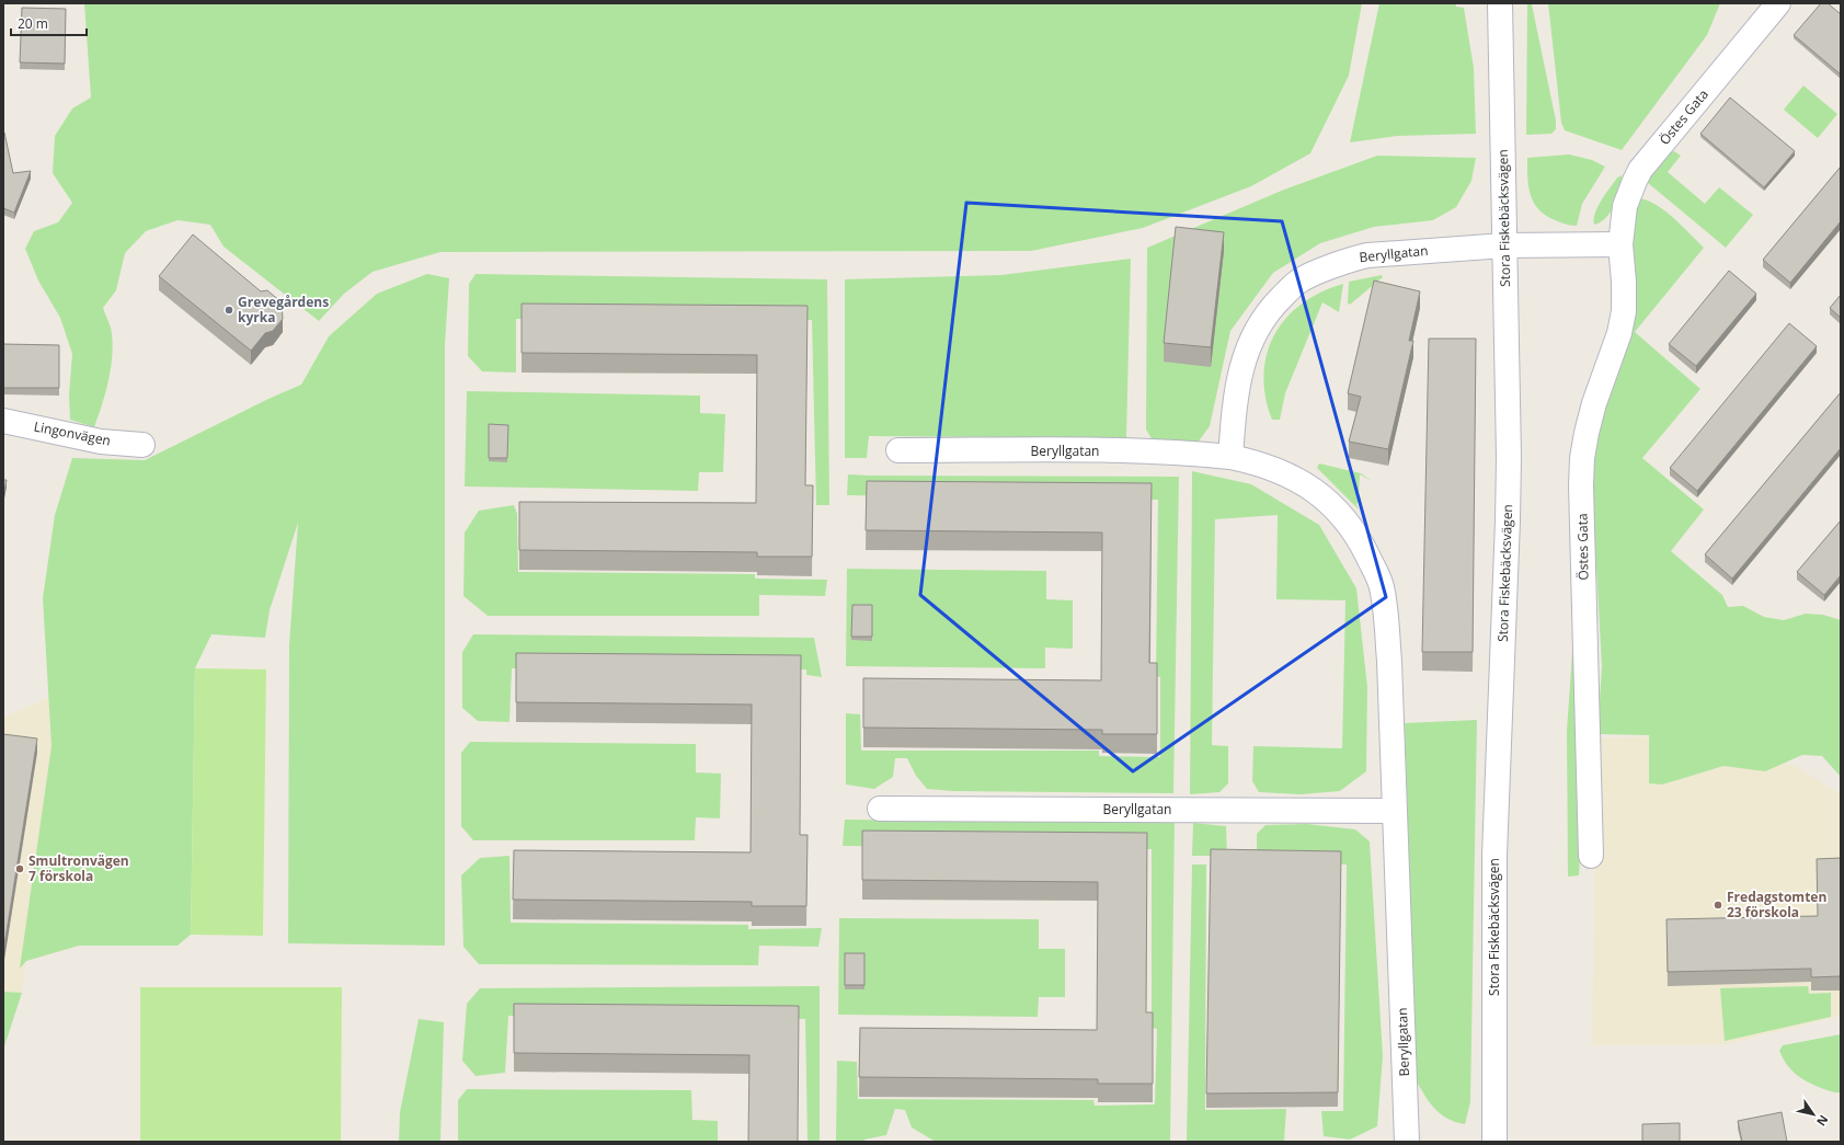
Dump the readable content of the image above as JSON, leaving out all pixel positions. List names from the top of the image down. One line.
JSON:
{"streets":{"street":["Östes Gata","Stora Fiskebäcksvägen","Beryllgatan","Lingonvägen"]},"crossings":[["Stora Fiskebäcksvägen","Beryllgatan"]],"places":["Grevegårdens kyrka","Smultronvägen 7 förskola","Fredagstomten 23 förskola"],"scale_bar":"20 m","north":"bottom right"}
